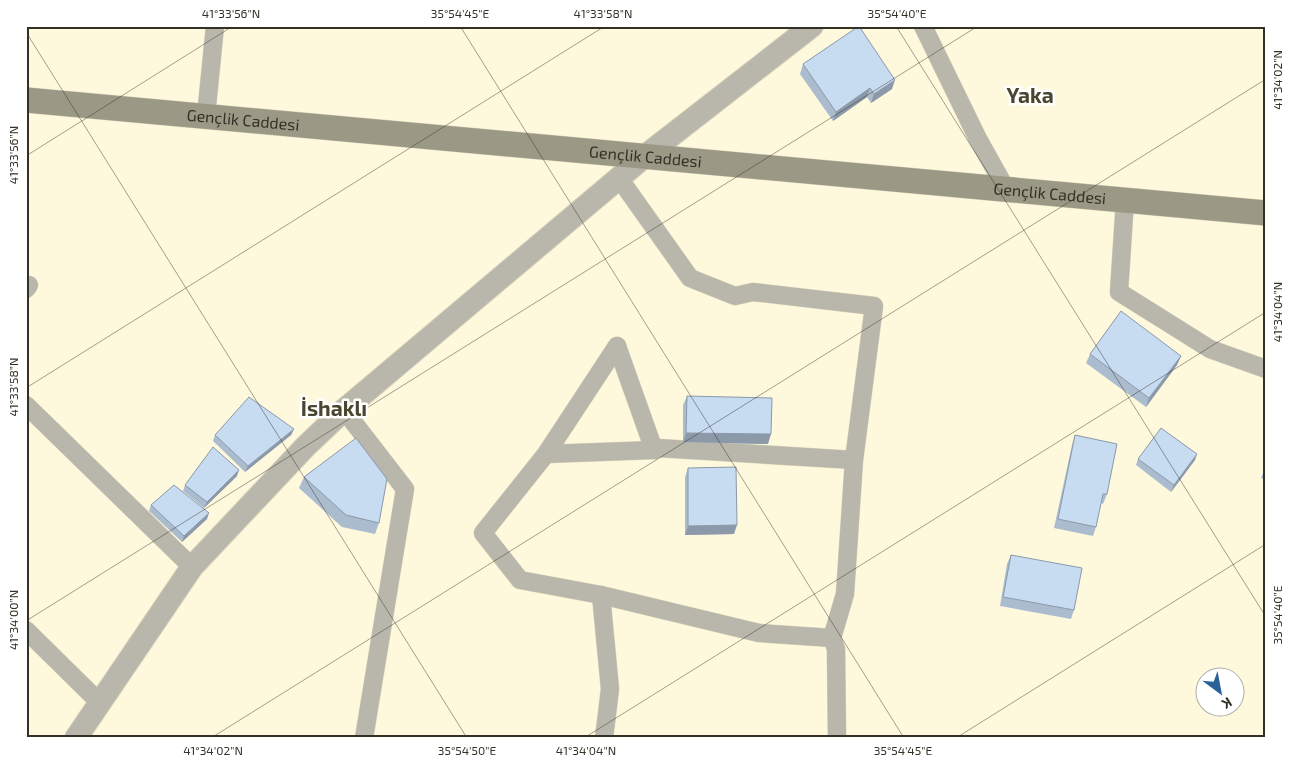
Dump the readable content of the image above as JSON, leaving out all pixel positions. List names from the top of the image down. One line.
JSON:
{"streets":{"main road":["Gençlik Caddesi"]},"districts":["Yaka","İshaklı"],"north":"bottom right","coordinates":["41°33'56\"N","35°54'45\"E","41°33'58\"N","35°54'40\"E","41°34'02\"N","41°34'04\"N","41°34'00\"N","35°54'50\"E"]}
